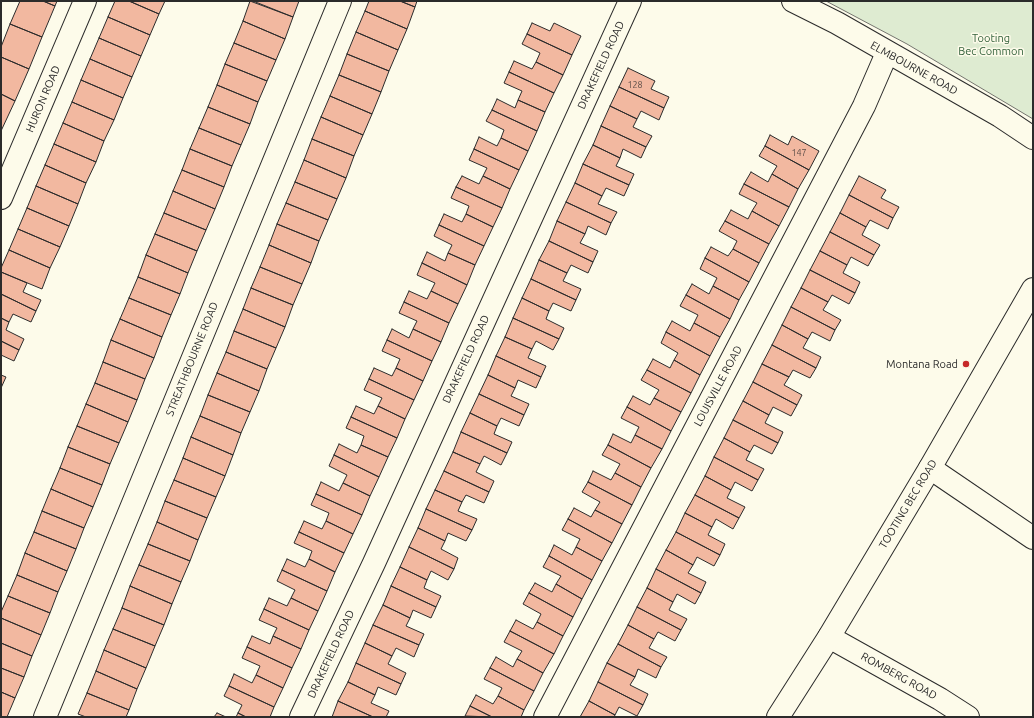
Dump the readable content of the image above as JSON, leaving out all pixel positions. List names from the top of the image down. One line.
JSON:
{"streets":{"main road":["DRAKEFIELD ROAD","ELMBOURNE ROAD","HURON ROAD","STREATHBOURNE ROAD","LOUISVILLE ROAD","TOOTING BEC ROAD","ROMBERG ROAD"]},"crossings":[["ELMBOURNE ROAD","LOUISVILLE ROAD"],["TOOTING BEC ROAD","ROMBERG ROAD"]],"parks":["Tooting Bec Common"],"places":["Montana Road"],"house_numbers":["128","147"]}
